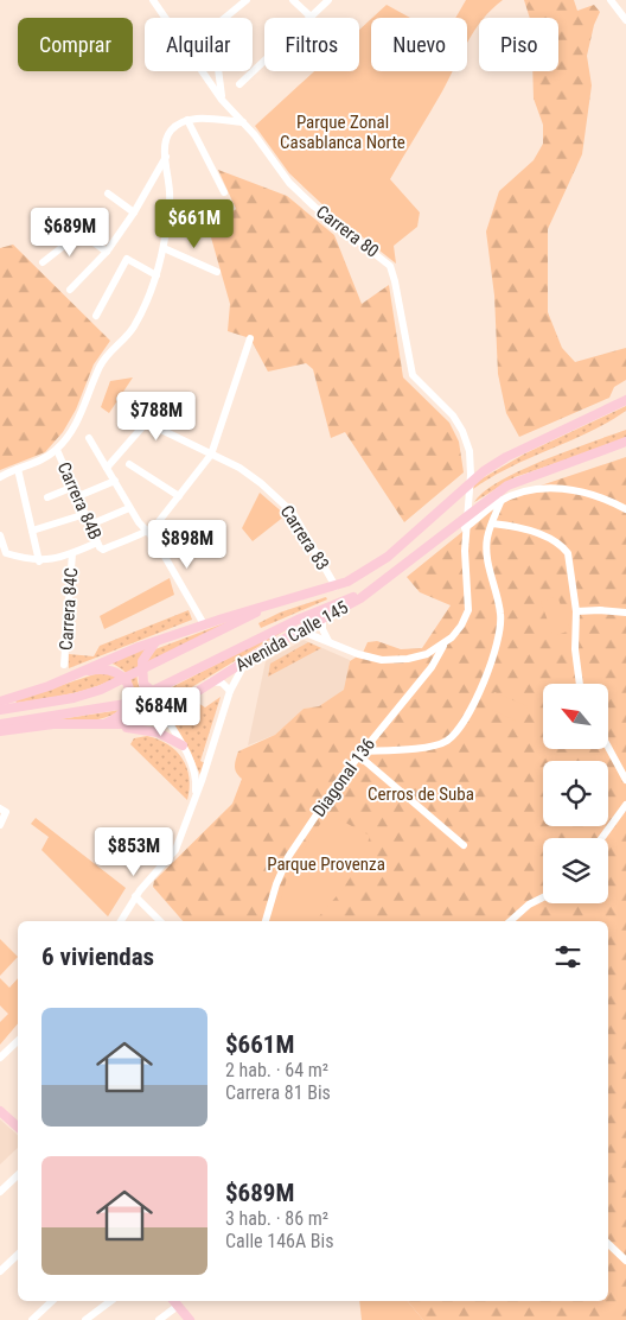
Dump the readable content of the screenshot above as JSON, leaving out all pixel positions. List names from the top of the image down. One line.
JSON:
{"streets":{"main road":["Avenida Calle 145"],"street":["Carrera 80","Carrera 84B","Carrera 83","Carrera 84C","Diagonal 136"]},"crossings":[["Carrera 80","Diagonal 136"],["Carrera 83","Avenida Calle 145"],["Avenida Calle 145","Diagonal 136"]],"parks":["Parque Zonal Casablanca Norte","Cerros de Suba","Parque Provenza"],"north":"top left","page":{"chip":["Comprar","Alquilar","Filtros","Nuevo","Piso"],"price":["$661M","$689M","$788M","$898M","$684M","$853M"],"heading":"6 viviendas","list":[{"name":"$661M","note":"2 hab. · 64 m² · Carrera 81 Bis"},{"name":"$689M","note":"3 hab. · 86 m² · Calle 146A Bis"}]}}
